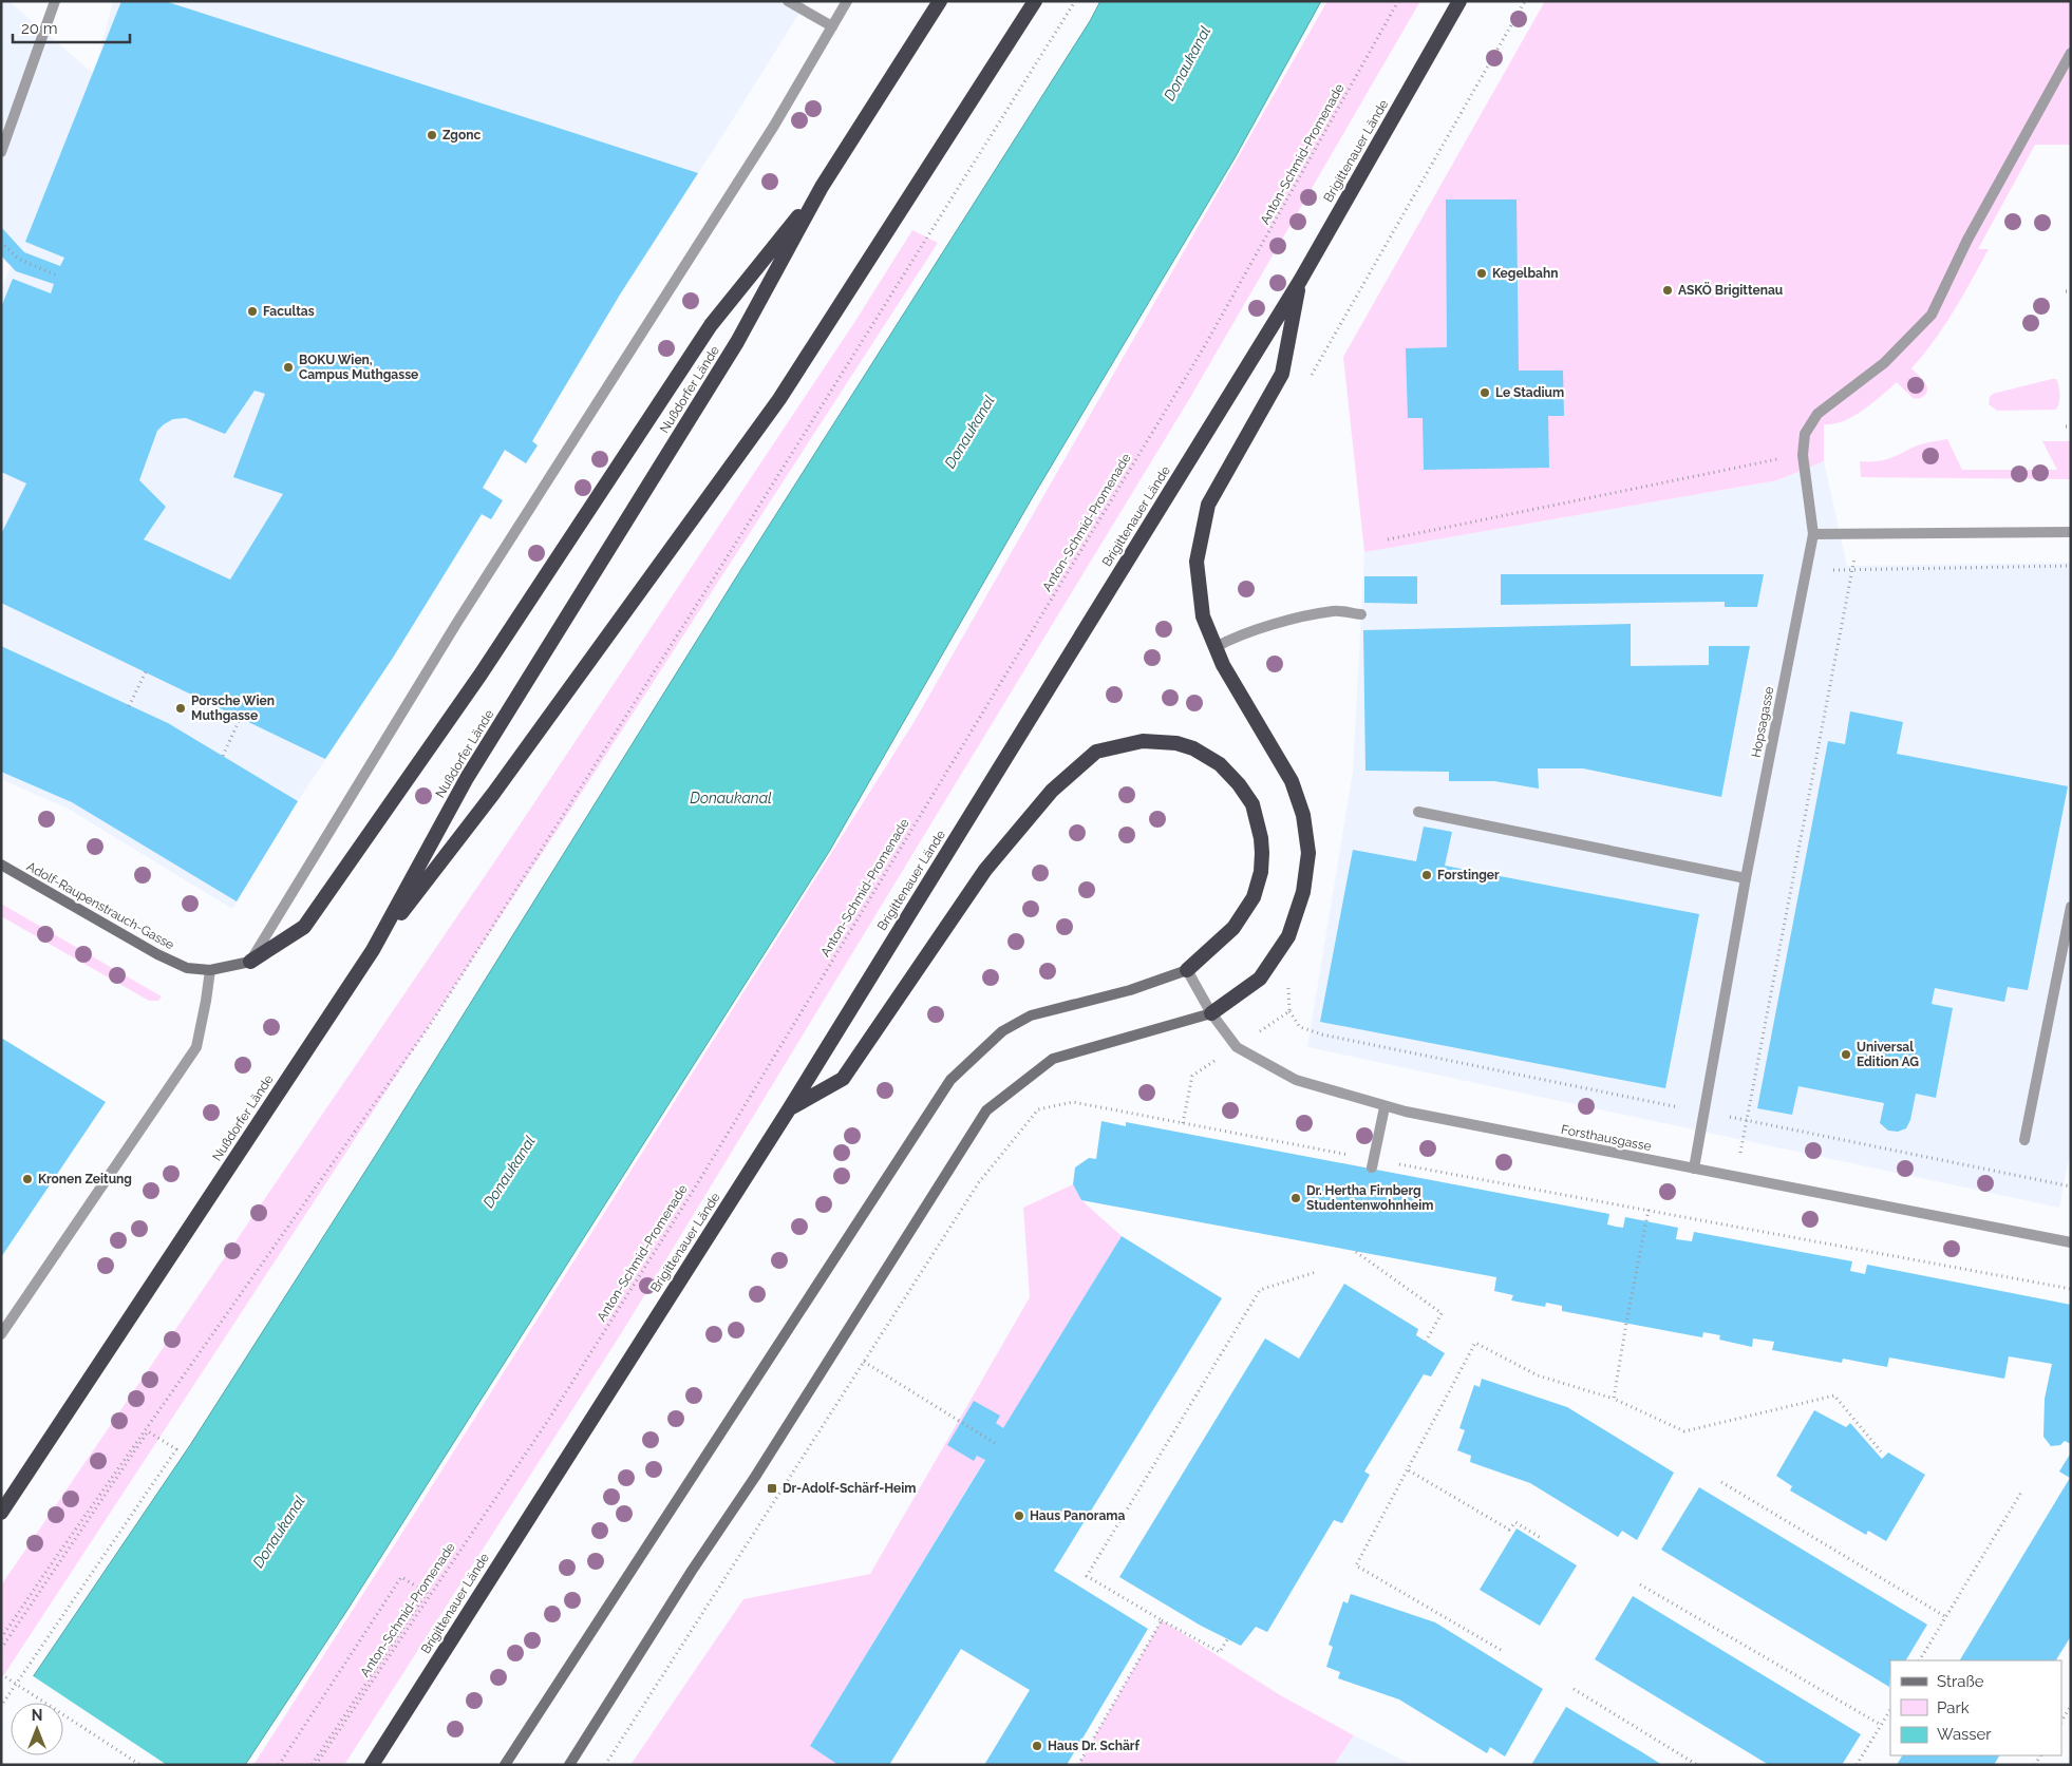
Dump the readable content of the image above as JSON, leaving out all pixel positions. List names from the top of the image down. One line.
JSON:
{"streets":{"highway":["Brigittenauer Lände","Nußdorfer Lände"],"main road":["Adolf-Raupenstrauch-Gasse"],"street":["Hopsagasse","Forsthausgasse"],"path":["Anton-Schmid-Promenade"]},"crossings":[["Hopsagasse","Forsthausgasse"]],"water":["Donaukanal"],"places":{"other":["Zgonc","Kegelbahn","ASKÖ Brigittenau","Facultas","BOKU Wien, Campus Muthgasse","Le Stadium","Porsche Wien Muthgasse","Forstinger","Universal Edition AG","Kronen Zeitung","Dr. Hertha Firnberg Studentenwohnheim","Haus Panorama","Haus Dr. Schärf"],"transit":["Dr-Adolf-Schärf-Heim"]},"legend":["Straße","Park","Wasser"],"scale_bar":"20 m","north":"top"}
